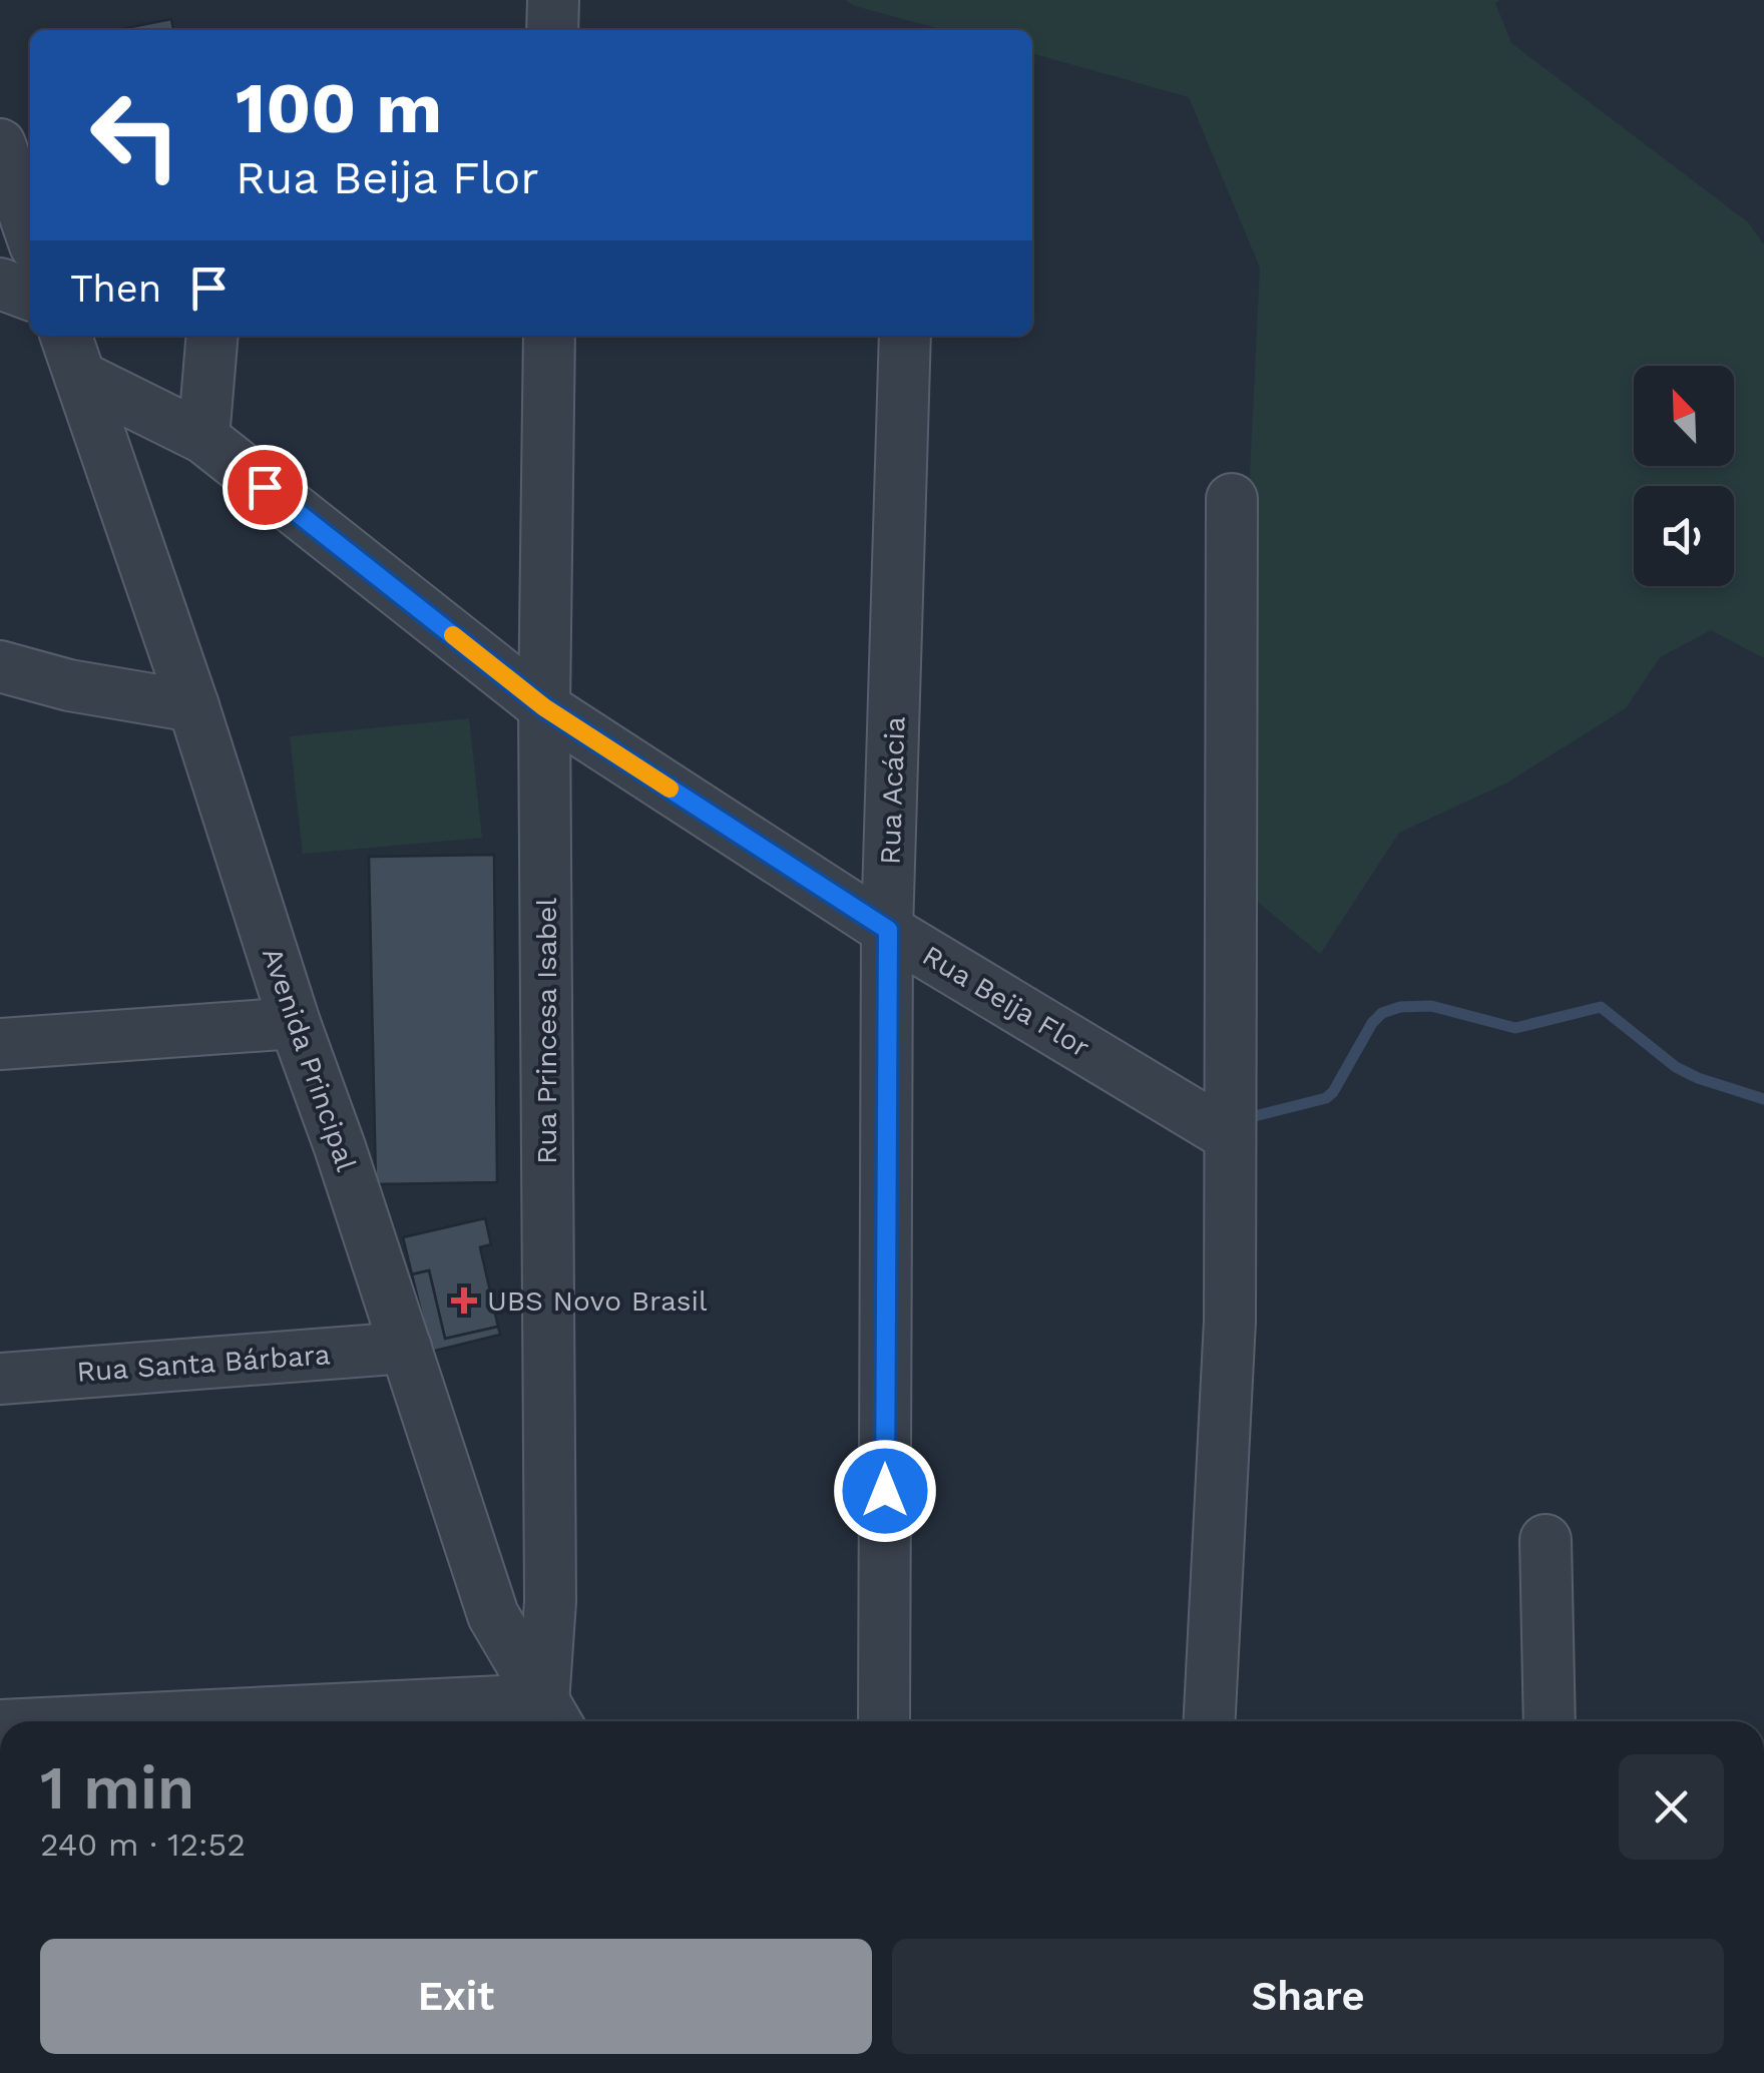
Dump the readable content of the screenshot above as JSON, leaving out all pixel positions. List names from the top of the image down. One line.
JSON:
{"streets":{"street":["Rua Acácia","Rua Beija Flor","Rua Princesa Isabel","Avenida Principal","Rua Santa Bárbara"]},"crossings":[["Rua Acácia","Rua Beija Flor"],["Rua Beija Flor","Rua Princesa Isabel"],["Rua Princesa Isabel","Avenida Principal"],["Avenida Principal","Rua Santa Bárbara"]],"places":{"health":["UBS Novo Brasil"]},"north":"top left","page":{"turn":["100 m","Rua Beija Flor"],"then":"Then","heading":["1 min","240 m · 12:52"],"buttons":["Exit","Share"]}}
